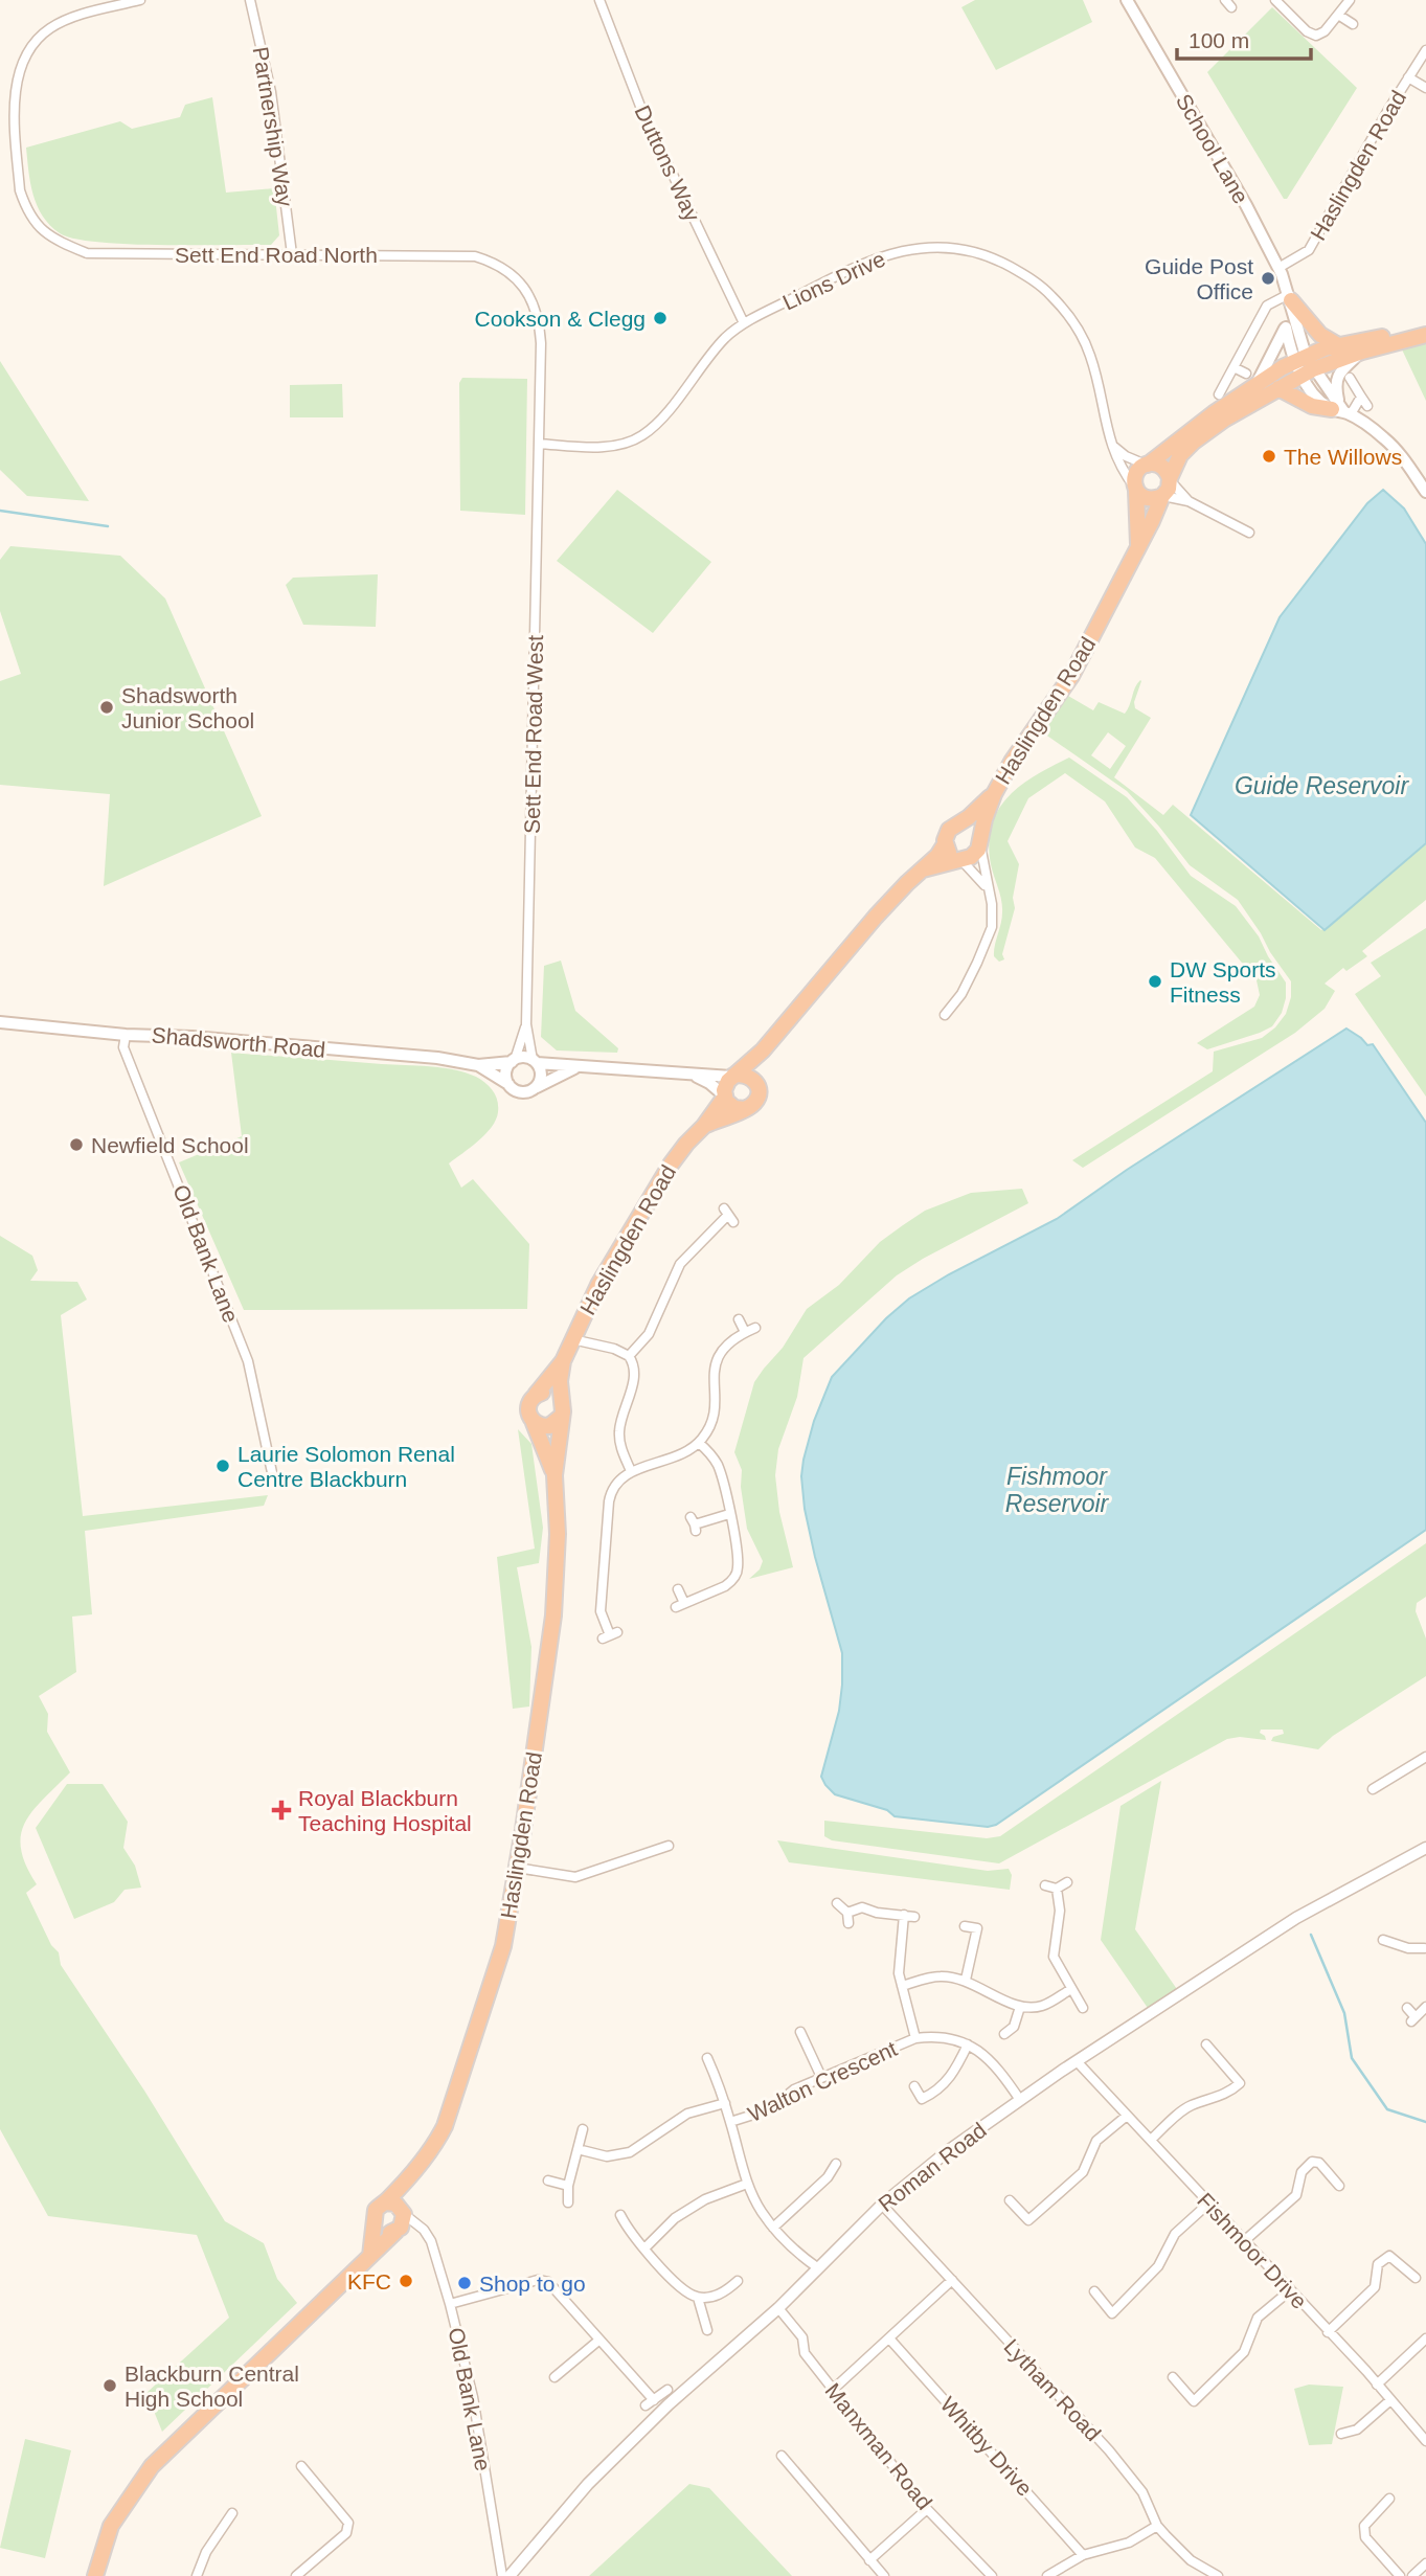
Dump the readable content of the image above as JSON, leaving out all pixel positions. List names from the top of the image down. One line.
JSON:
{"streets":{"highway":["Haslingden Road"],"main road":["School Lane","Shadsworth Road"],"street":["Partnership Way","Duttons Way","Sett End Road North","Lions Drive","Sett End Road West","Old Bank Lane","Walton Crescent","Roman Road","Fishmoor Drive","Lytham Road","Manxman Road","Whitby Drive"]},"crossings":[["Partnership Way","Sett End Road North"],["School Lane","Haslingden Road"],["Duttons Way","Lions Drive"],["Haslingden Road","Lions Drive"],["Haslingden Road","Shadsworth Road"],["Haslingden Road","Old Bank Lane"],["Sett End Road North","Lions Drive"],["Sett End Road North","Sett End Road West"],["Lions Drive","Sett End Road West"],["Sett End Road West","Shadsworth Road"],["Shadsworth Road","Old Bank Lane"],["Walton Crescent","Roman Road"],["Roman Road","Fishmoor Drive"],["Roman Road","Lytham Road"],["Roman Road","Manxman Road"]],"water":["Guide Reservoir","Fishmoor Reservoir"],"places":{"other":["Guide Post Office","Cookson & Clegg","The Willows","Shadsworth Junior School","DW Sports Fitness","Newfield School","Laurie Solomon Renal Centre Blackburn","KFC","Shop to go","Blackburn Central High School"],"health":["Royal Blackburn Teaching Hospital"]},"scale_bar":"100 m"}
